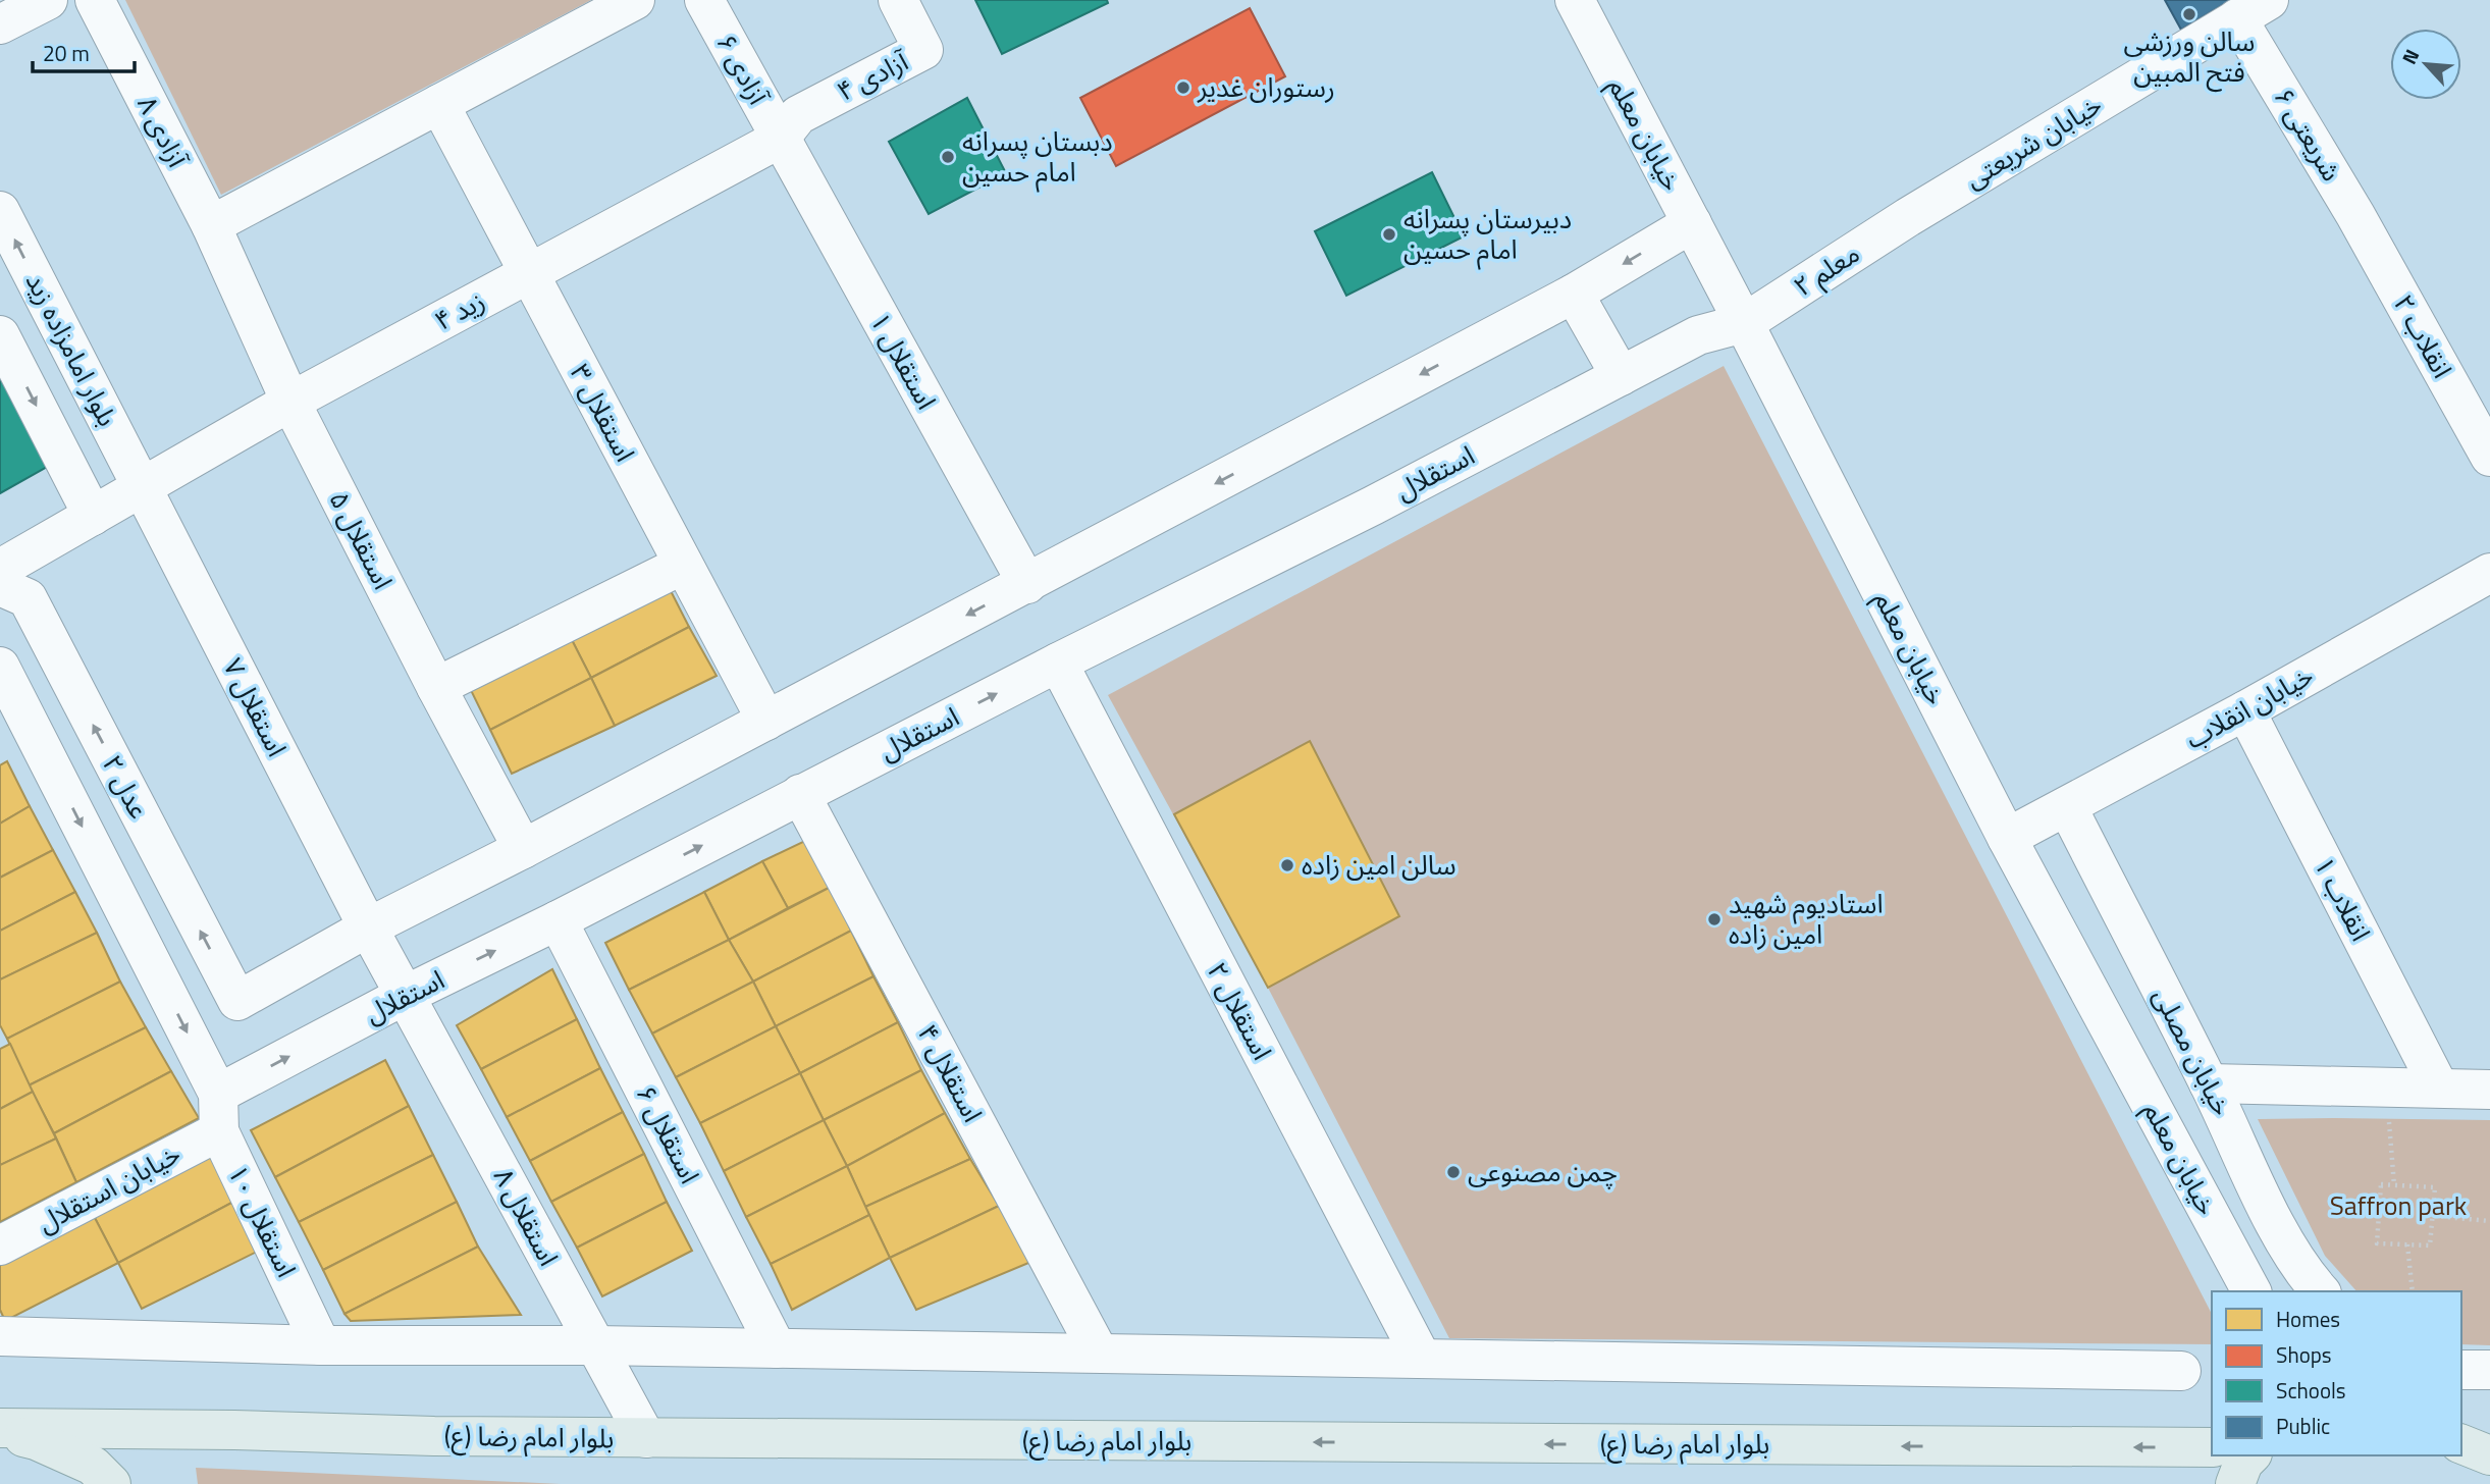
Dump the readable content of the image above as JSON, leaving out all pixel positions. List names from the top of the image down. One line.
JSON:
{"streets":{"main road":["بلوار امام رضا (ع)"],"street":["آزادی ۶","آزادی ۴","آزادی ۸","خیابان معلم","شریعتی ۶","خیابان شریعتی","معلم ۲","زید ۴","انقلاب ۲","بلوار امامزاده زید","استقلال ۱","استقلال ۳","استقلال","استقلال ۵","استقلال ۷","خیابان انقلاب","عدل ۲","انقلاب ۱","استقلال ۲","خیابان مصلی","استقلال ۴","استقلال ۶","خیابان استقلال","استقلال ۸","استقلال ۱۰"]},"crossings":[["آزادی ۶","آزادی ۴"],["آزادی ۶","زید ۴"],["آزادی ۶","استقلال ۱"],["آزادی ۴","زید ۴"],["آزادی ۴","استقلال ۱"],["آزادی ۸","استقلال ۵"],["خیابان معلم","معلم ۲"],["خیابان معلم","استقلال"],["خیابان معلم","خیابان انقلاب"],["شریعتی ۶","خیابان شریعتی"],["شریعتی ۶","انقلاب ۲"],["خیابان شریعتی","معلم ۲"],["معلم ۲","استقلال"],["زید ۴","بلوار امامزاده زید"],["زید ۴","استقلال ۱"],["زید ۴","استقلال ۳"],["زید ۴","استقلال ۵"],["زید ۴","استقلال ۷"],["بلوار امامزاده زید","استقلال ۷"],["استقلال","استقلال ۷"],["استقلال","استقلال ۲"],["استقلال","استقلال ۴"],["استقلال","استقلال ۶"],["استقلال","خیابان استقلال"],["استقلال","استقلال ۸"],["استقلال","استقلال ۱۰"],["استقلال ۷","عدل ۲"],["استقلال ۷","استقلال ۸"],["خیابان انقلاب","انقلاب ۱"],["خیابان انقلاب","خیابان مصلی"],["خیابان استقلال","استقلال ۱۰"],["استقلال ۸","بلوار امام رضا (ع)"]],"one_way":["بلوار امام رضا (ع)"],"parks":["Saffron park"],"places":["سالن ورزشی فتح المبین","رستوران غدیر","دبستان پسرانه امام حسین","دبیرستان پسرانه امام حسین","سالن امین زاده","استادیوم شهید امین زاده","چمن مصنوعی"],"legend":["Homes","Shops","Schools","Public"],"scale_bar":"20 m","north":"top left"}
